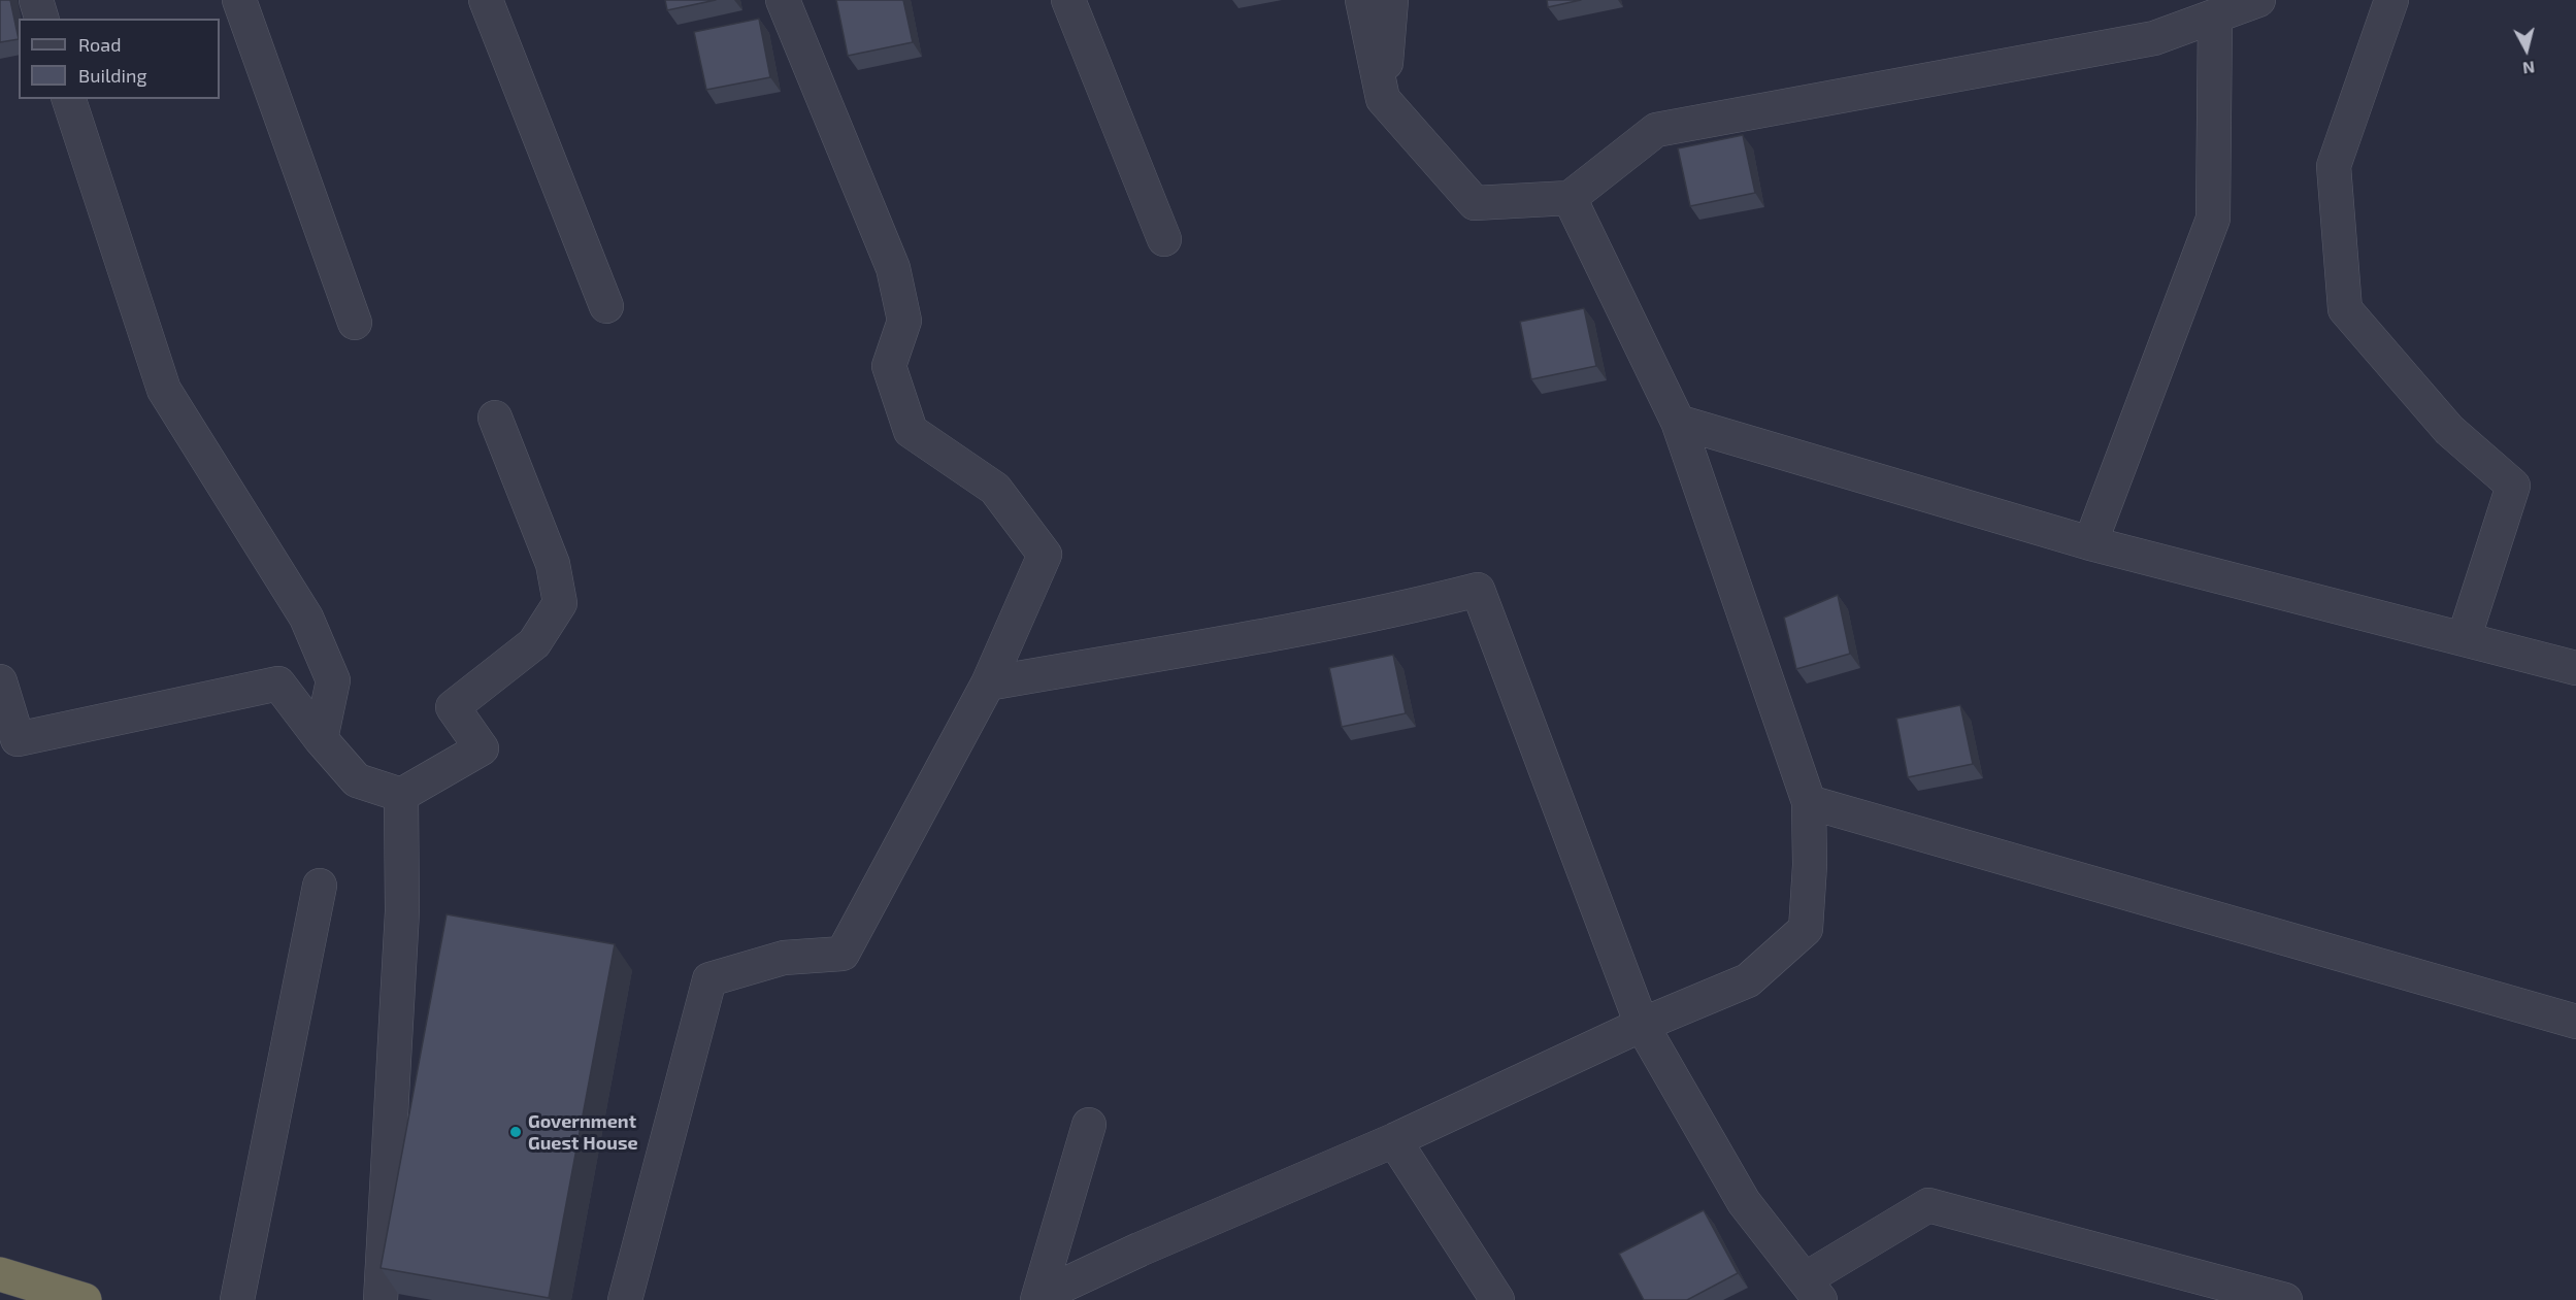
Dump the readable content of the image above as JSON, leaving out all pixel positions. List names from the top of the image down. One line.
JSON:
{"places":["Government Guest House"],"legend":["Road","Building"],"north":"bottom"}
